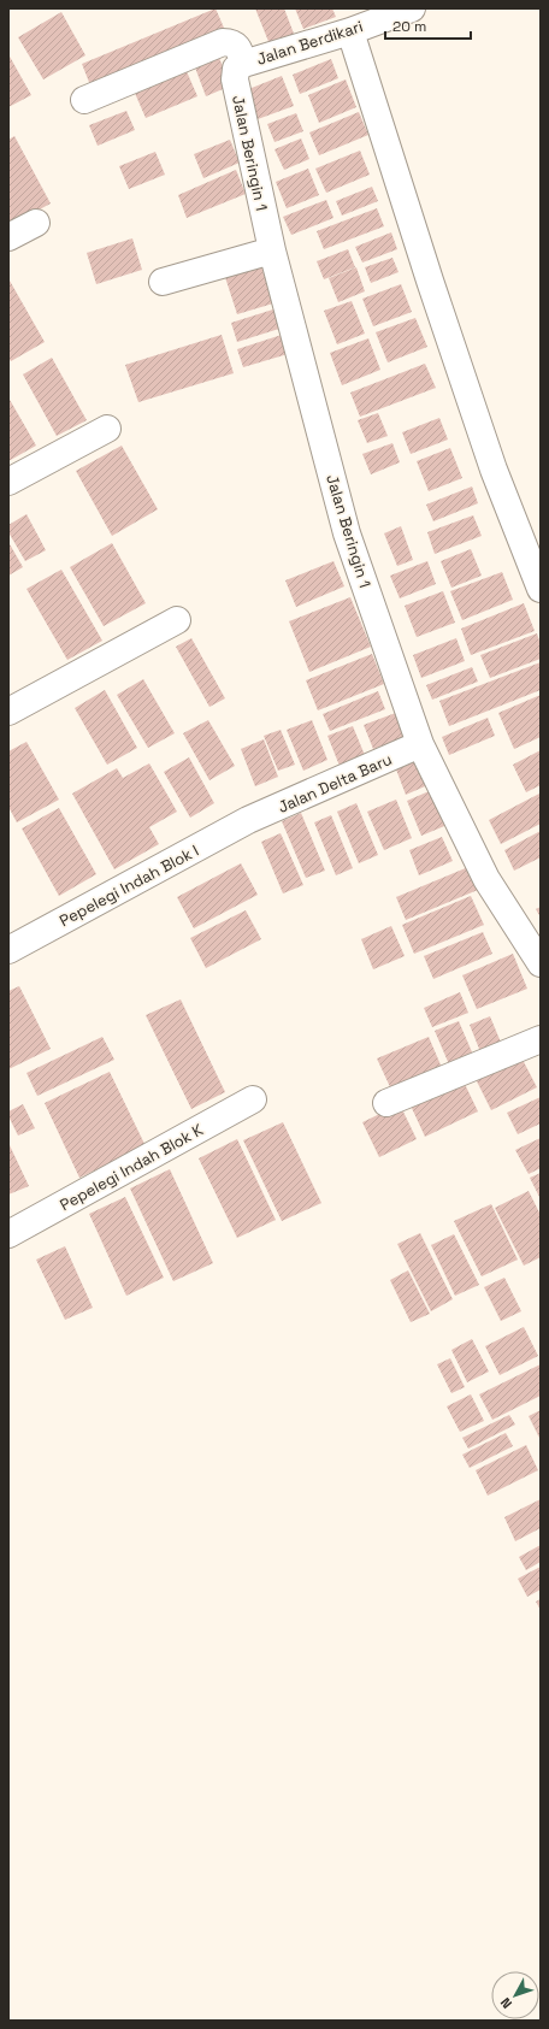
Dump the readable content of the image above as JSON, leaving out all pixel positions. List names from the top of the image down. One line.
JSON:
{"streets":{"street":["Jalan Berdikari","Jalan Beringin 1","Jalan Delta Baru","Pepelegi Indah Blok I","Pepelegi Indah Blok K"]},"crossings":[["Jalan Berdikari","Jalan Beringin 1"],["Jalan Beringin 1","Jalan Delta Baru"],["Jalan Delta Baru","Pepelegi Indah Blok I"]],"scale_bar":"20 m","north":"bottom left"}
